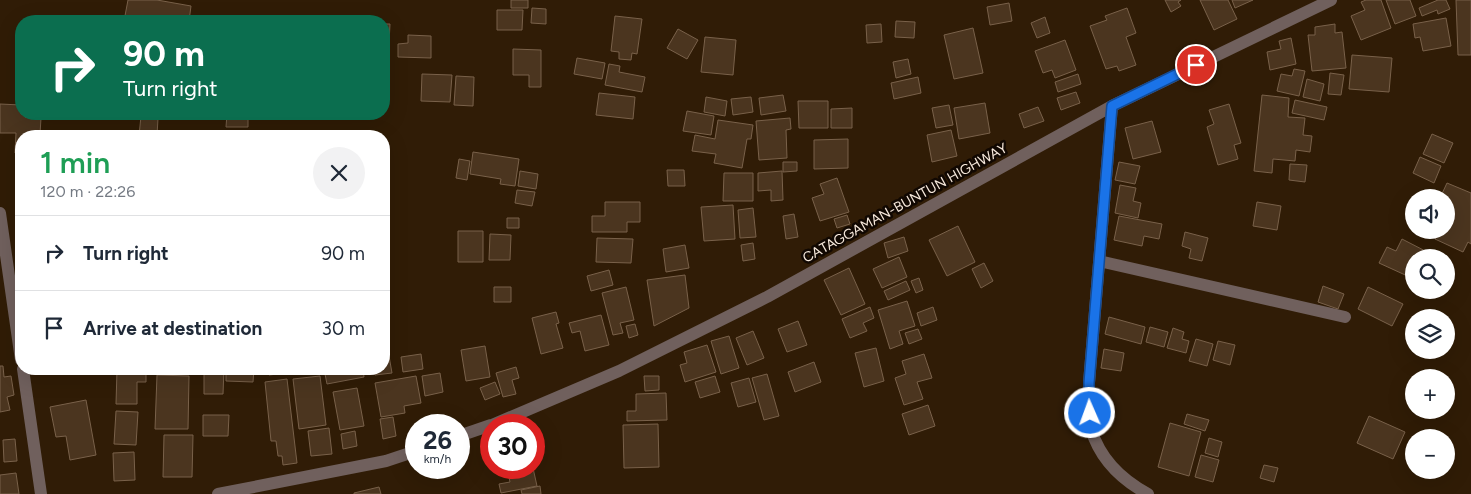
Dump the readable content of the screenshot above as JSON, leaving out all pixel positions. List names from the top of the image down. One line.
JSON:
{"streets":{"street":["CATAGGAMAN-BUNTUN HIGHWAY"]},"page":{"turn":["90 m","Turn right"],"heading":["1 min","120 m · 22:26"],"map_buttons":["+","−"],"list":[{"name":"Turn right","value":"90 m"},{"name":"Arrive at destination","value":"30 m"}],"speed":"26 km/h","limit":"30"}}
